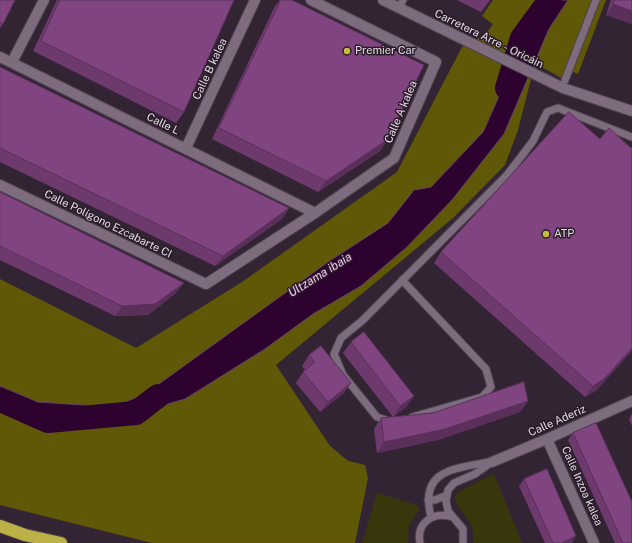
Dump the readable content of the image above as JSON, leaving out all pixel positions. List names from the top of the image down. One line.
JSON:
{"streets":{"street":["Carretera Arre - Oricáin","Calle B kalea","Calle A kalea","Calle L","Calle Polígono Ezcabarte CI","Calle Aderiz","Calle Inzoa kalea"]},"crossings":[["Calle B kalea","Calle L"],["Calle A kalea","Calle L"],["Calle A kalea","Calle Polígono Ezcabarte CI"],["Calle Aderiz","Calle Inzoa kalea"]],"water":["Ultzama ibaia"],"places":["Premier Car","ATP"]}
